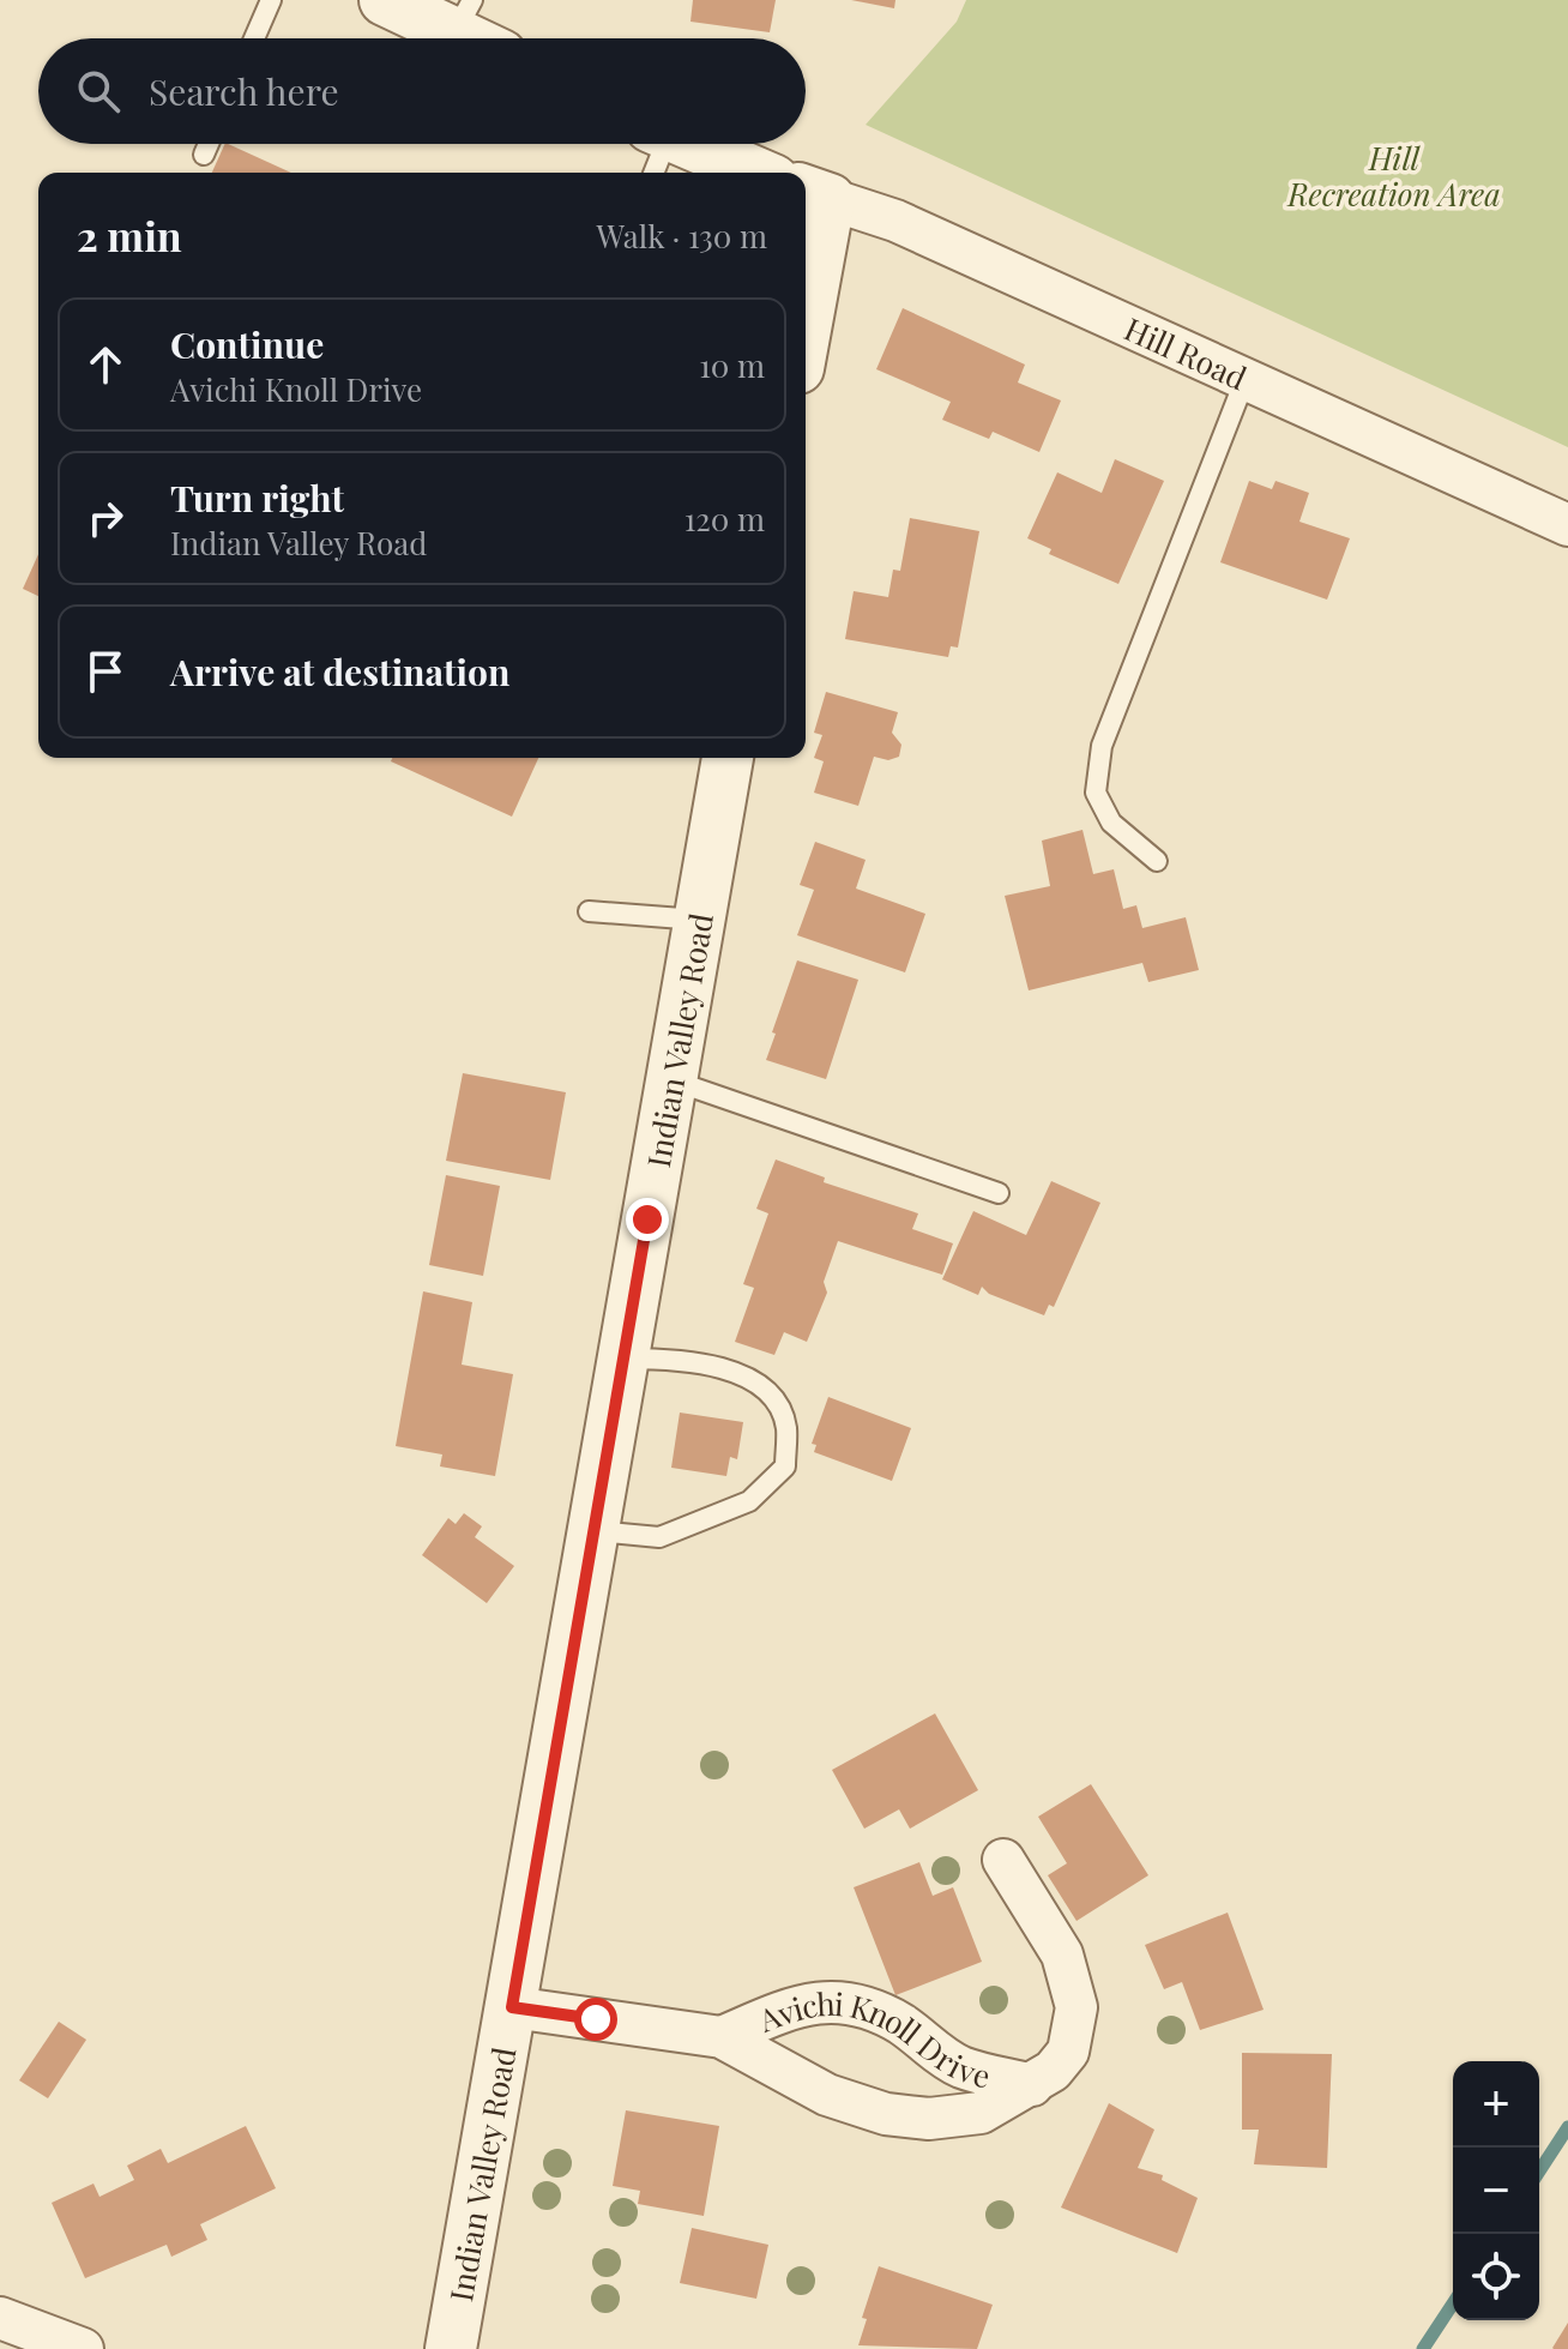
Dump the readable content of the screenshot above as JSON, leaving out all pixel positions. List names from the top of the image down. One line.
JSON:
{"streets":{"street":["Hill Road","Indian Valley Road","Avichi Knoll Drive"]},"crossings":[["Indian Valley Road","Avichi Knoll Drive"]],"parks":["Hill Recreation Area"],"page":{"search":"Search here","heading":["2 min","Walk · 130 m"],"list":[["Continue","Avichi Knoll Drive","10 m"],["Turn right","Indian Valley Road","120 m"],"Arrive at destination"],"map_buttons":["+","−"]}}
